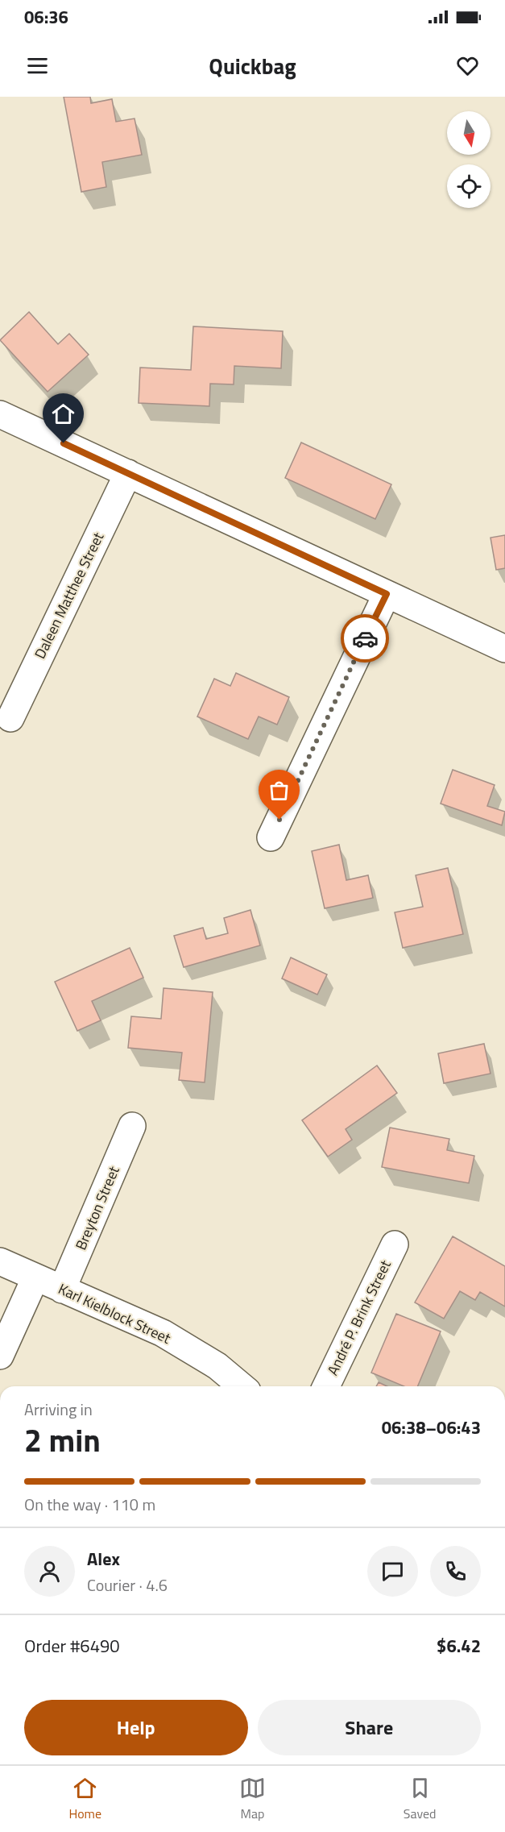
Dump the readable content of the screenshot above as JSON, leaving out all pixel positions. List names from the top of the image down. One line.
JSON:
{"streets":{"street":["Daleen Matthee Street","Breyton Street","Karl Kielblock Street","André P. Brink Street"]},"crossings":[["Breyton Street","Karl Kielblock Street"]],"north":"bottom","page":{"status":"06:36","header":"Quickbag","heading":["2 min","Arriving in","06:38–06:43"],"panel":["Alex","Courier · 4.6","Order #6490","$6.42"],"bar":"On the way · 110 m","buttons":["Help","Share"],"tabs":["Home","Map","Saved"]}}
